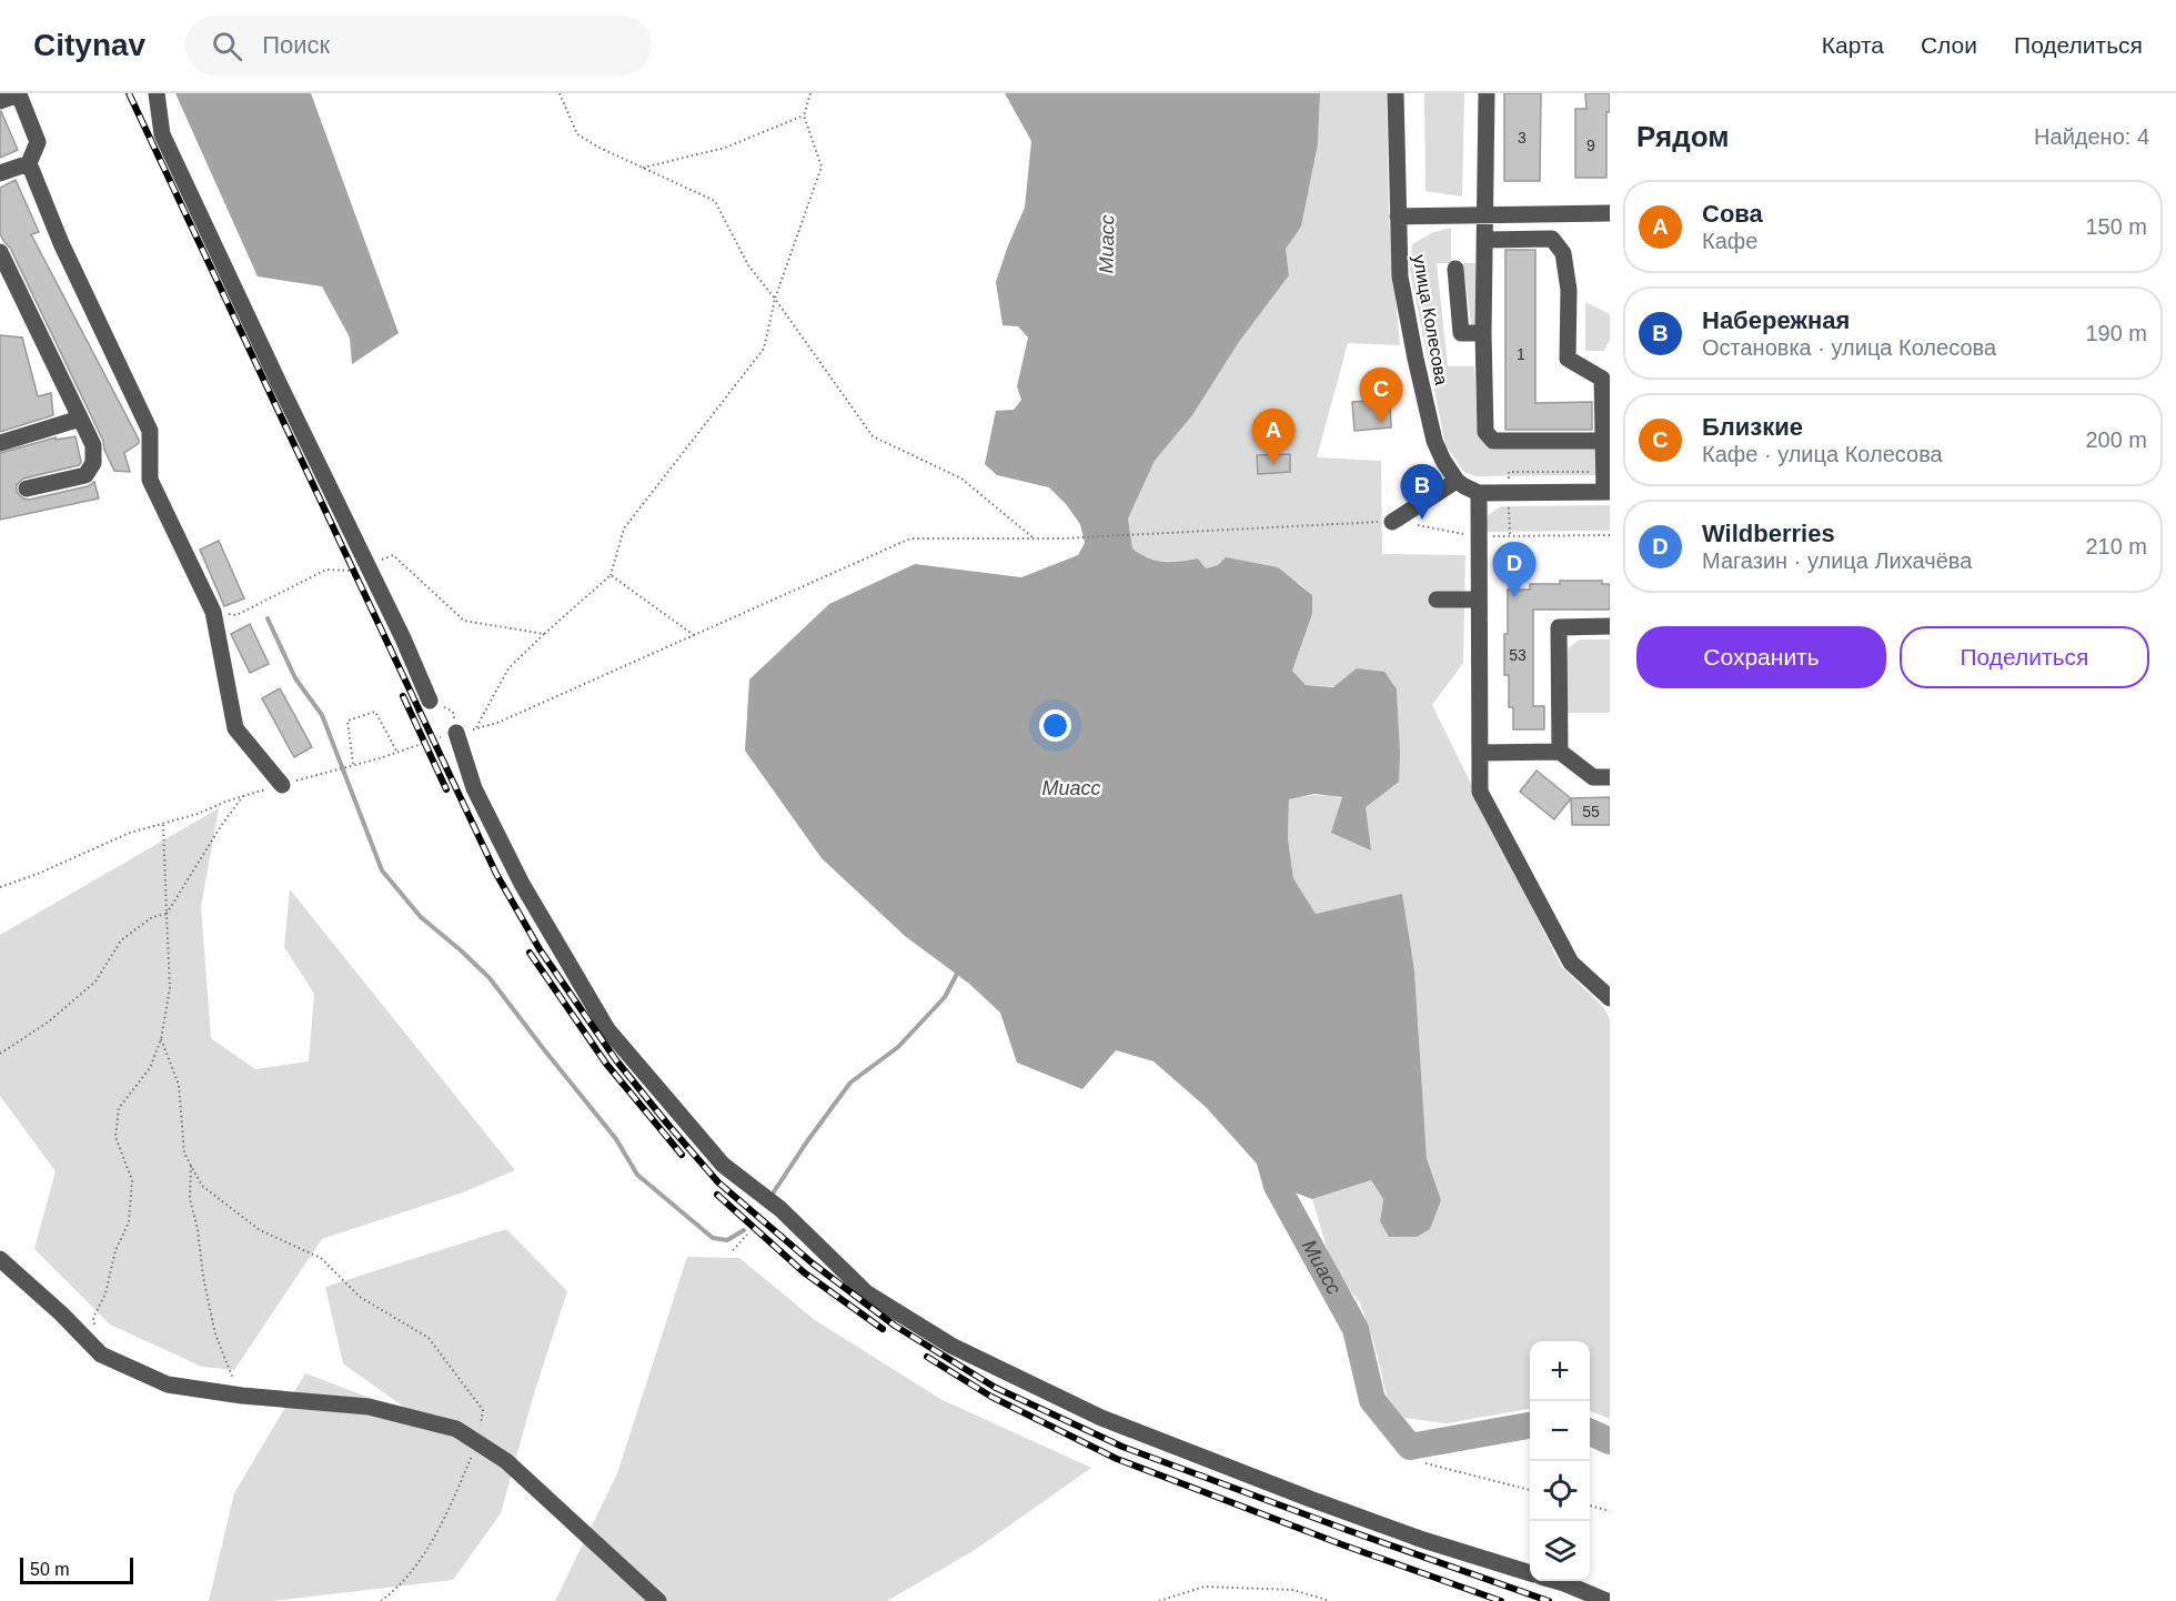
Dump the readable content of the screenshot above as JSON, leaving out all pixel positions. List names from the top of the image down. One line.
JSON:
{"streets":{"street":["улица Колесова"]},"water":["Миасс"],"house_numbers":["3","9","1","53","55"],"scale_bar":"50 m","page":{"header":"Citynav","search":"Поиск","nav":["Карта","Слои","Поделиться"],"heading":["Рядом","Найдено: 4"],"list":[{"mark":"A","name":"Сова","note":"Кафе","value":"150 m"},{"mark":"B","name":"Набережная","note":"Остановка · улица Колесова","value":"190 m"},{"mark":"C","name":"Близкие","note":"Кафе · улица Колесова","value":"200 m"},{"mark":"D","name":"Wildberries","note":"Магазин · улица Лихачёва","value":"210 m"}],"pins":["C","A","B","D"],"buttons":["Сохранить","Поделиться"],"map_buttons":["+","−"],"scale":"50 m"}}
